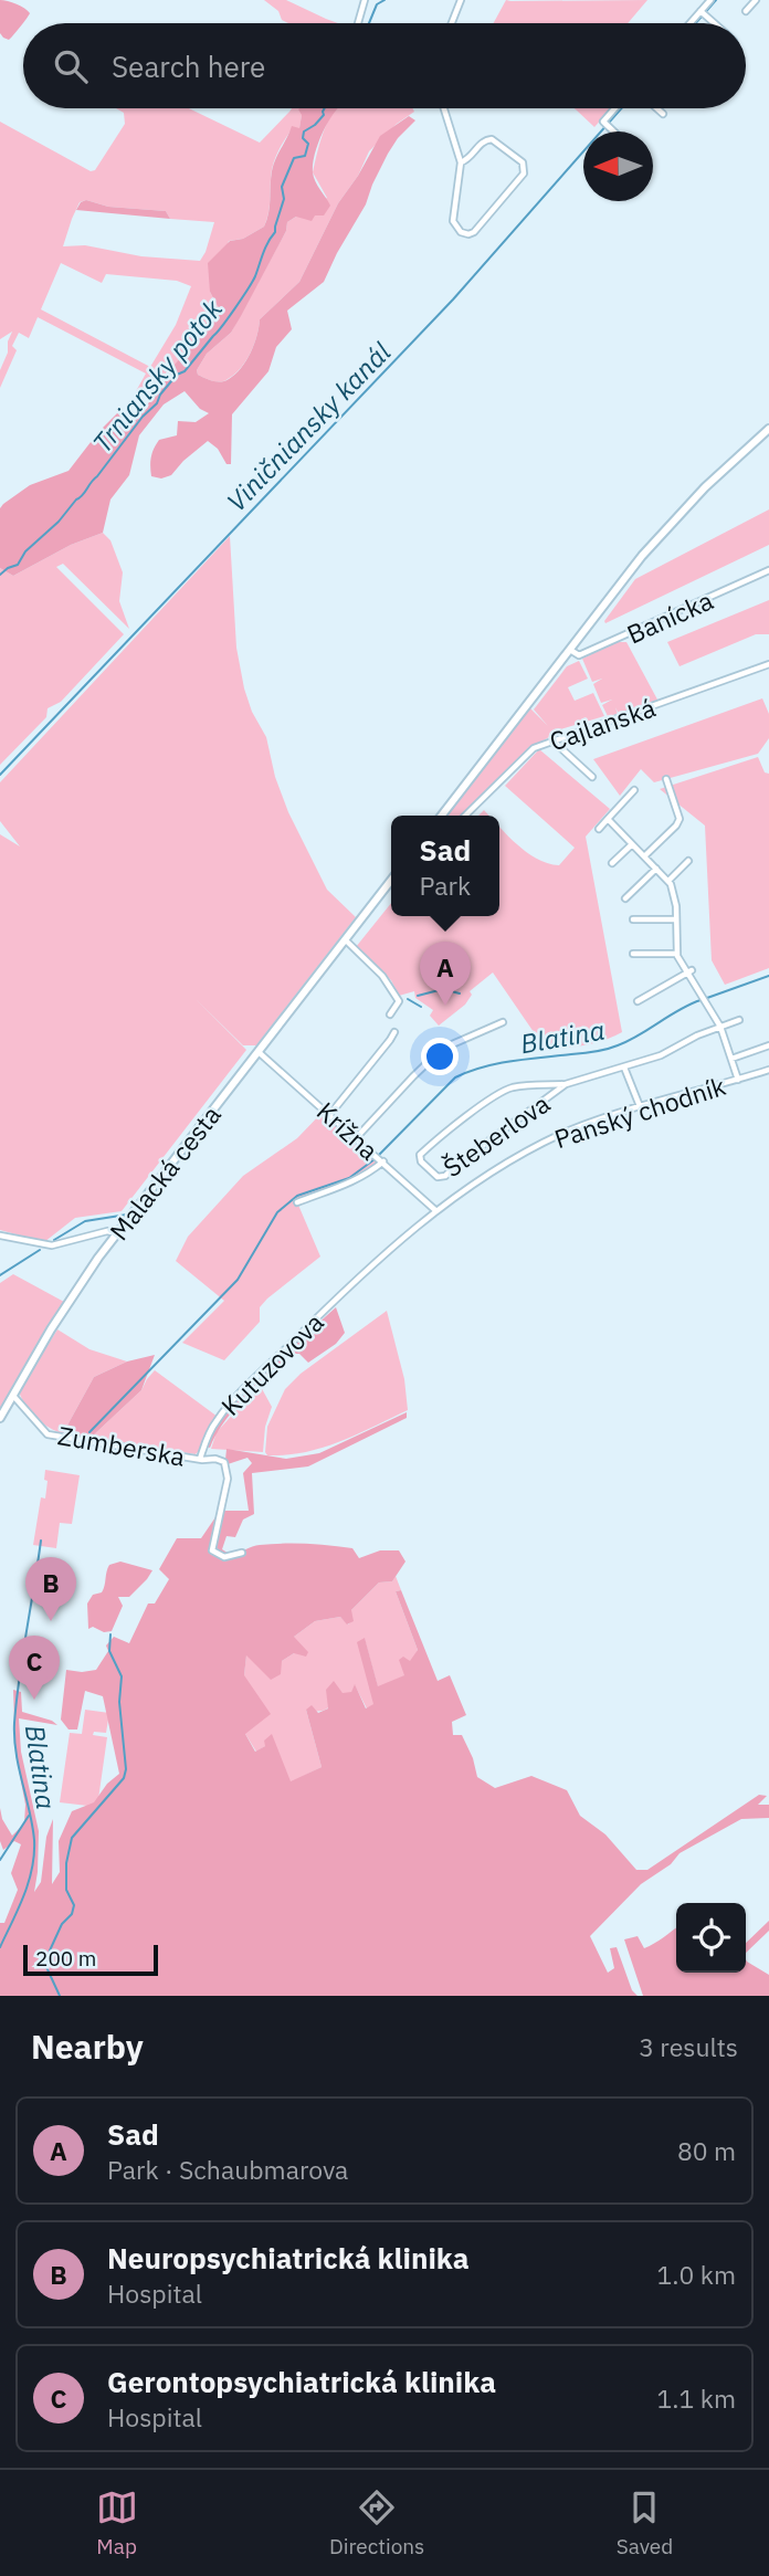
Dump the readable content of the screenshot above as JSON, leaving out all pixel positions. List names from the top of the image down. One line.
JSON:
{"streets":{"main road":["Malacká cesta"],"street":["Banícka","Cajlanská","Panský chodník","Krížna","Šteberlova","Kutuzovova","Zumberska"]},"crossings":[["Panský chodník","Krížna"],["Panský chodník","Kutuzovova"],["Krížna","Malacká cesta"],["Krížna","Kutuzovova"],["Malacká cesta","Zumberska"],["Kutuzovova","Zumberska"]],"water":["Trniansky potok","Viničniansky kanál","Blatina"],"scale_bar":"200 m","north":"left","page":{"search":"Search here","popup":["Sad","Park"],"pins":["A","B","C"],"scale":"200 m","heading":["Nearby","3 results"],"list":[{"mark":"A","name":"Sad","note":"Park · Schaubmarova","value":"80 m"},{"mark":"B","name":"Neuropsychiatrická klinika","note":"Hospital","value":"1.0 km"},{"mark":"C","name":"Gerontopsychiatrická klinika","note":"Hospital","value":"1.1 km"}],"nav":["Map","Directions","Saved"]}}
